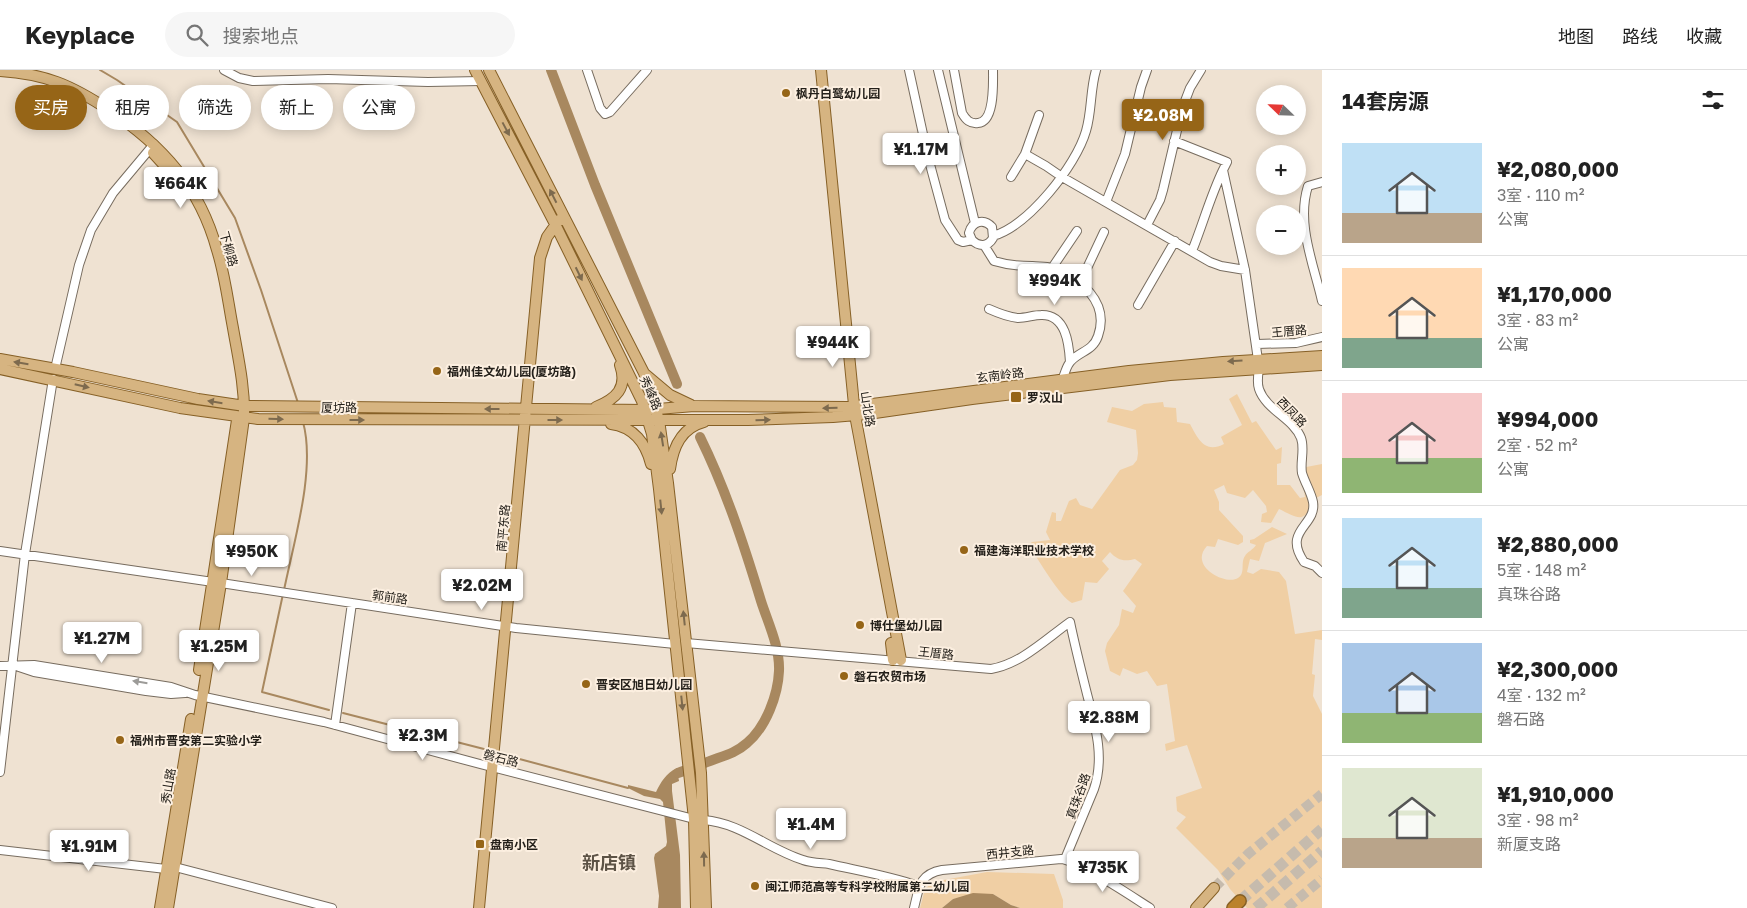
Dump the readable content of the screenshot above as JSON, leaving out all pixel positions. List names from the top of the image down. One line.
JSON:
{"streets":{"main road":["下柳路","玄南岭路","秀峰路","厦坊路","山北路","南平东路","秀山路"],"street":["王厝路","西凤路","郭前路","磐石路","真珠谷路","西井支路"]},"crossings":[["下柳路","厦坊路"],["下柳路","秀山路"],["王厝路","秀峰路"],["王厝路","山北路"],["王厝路","真珠谷路"],["玄南岭路","厦坊路"],["玄南岭路","山北路"],["玄南岭路","西凤路"],["秀峰路","厦坊路"],["秀峰路","南平东路"],["秀峰路","郭前路"],["秀峰路","磐石路"],["厦坊路","南平东路"],["南平东路","郭前路"],["南平东路","磐石路"],["郭前路","秀山路"],["磐石路","秀山路"],["真珠谷路","西井支路"]],"districts":["新店镇"],"places":{"other":["枫丹白鹭幼儿园","福州佳文幼儿园(厦坊路)","福建海洋职业技术学校","博仕堡幼儿园","磐石农贸市场","晋安区旭日幼儿园","福州市晋安第二实验小学","闽江师范高等专科学校附属第二幼儿园"],"transit":["罗汉山","盘南小区"]},"north":"top left","page":{"header":"Keyplace","search":"搜索地点","nav":["地图","路线","收藏"],"heading":"14套房源","map_buttons":["+","−"],"chip":["买房","租房","筛选","新上","公寓"],"price":["¥2.08M","¥1.17M","¥664K","¥994K","¥944K","¥950K","¥2.02M","¥1.27M","¥1.25M","¥2.88M","¥2.3M","¥1.4M","¥1.91M","¥735K"],"list":[{"name":"¥2,080,000","note":"3室 · 110 m² · 公寓"},{"name":"¥1,170,000","note":"3室 · 83 m² · 公寓"},{"name":"¥994,000","note":"2室 · 52 m² · 公寓"},{"name":"¥2,880,000","note":"5室 · 148 m² · 真珠谷路"},{"name":"¥2,300,000","note":"4室 · 132 m² · 磐石路"},{"name":"¥1,910,000","note":"3室 · 98 m² · 新厦支路"}]}}
